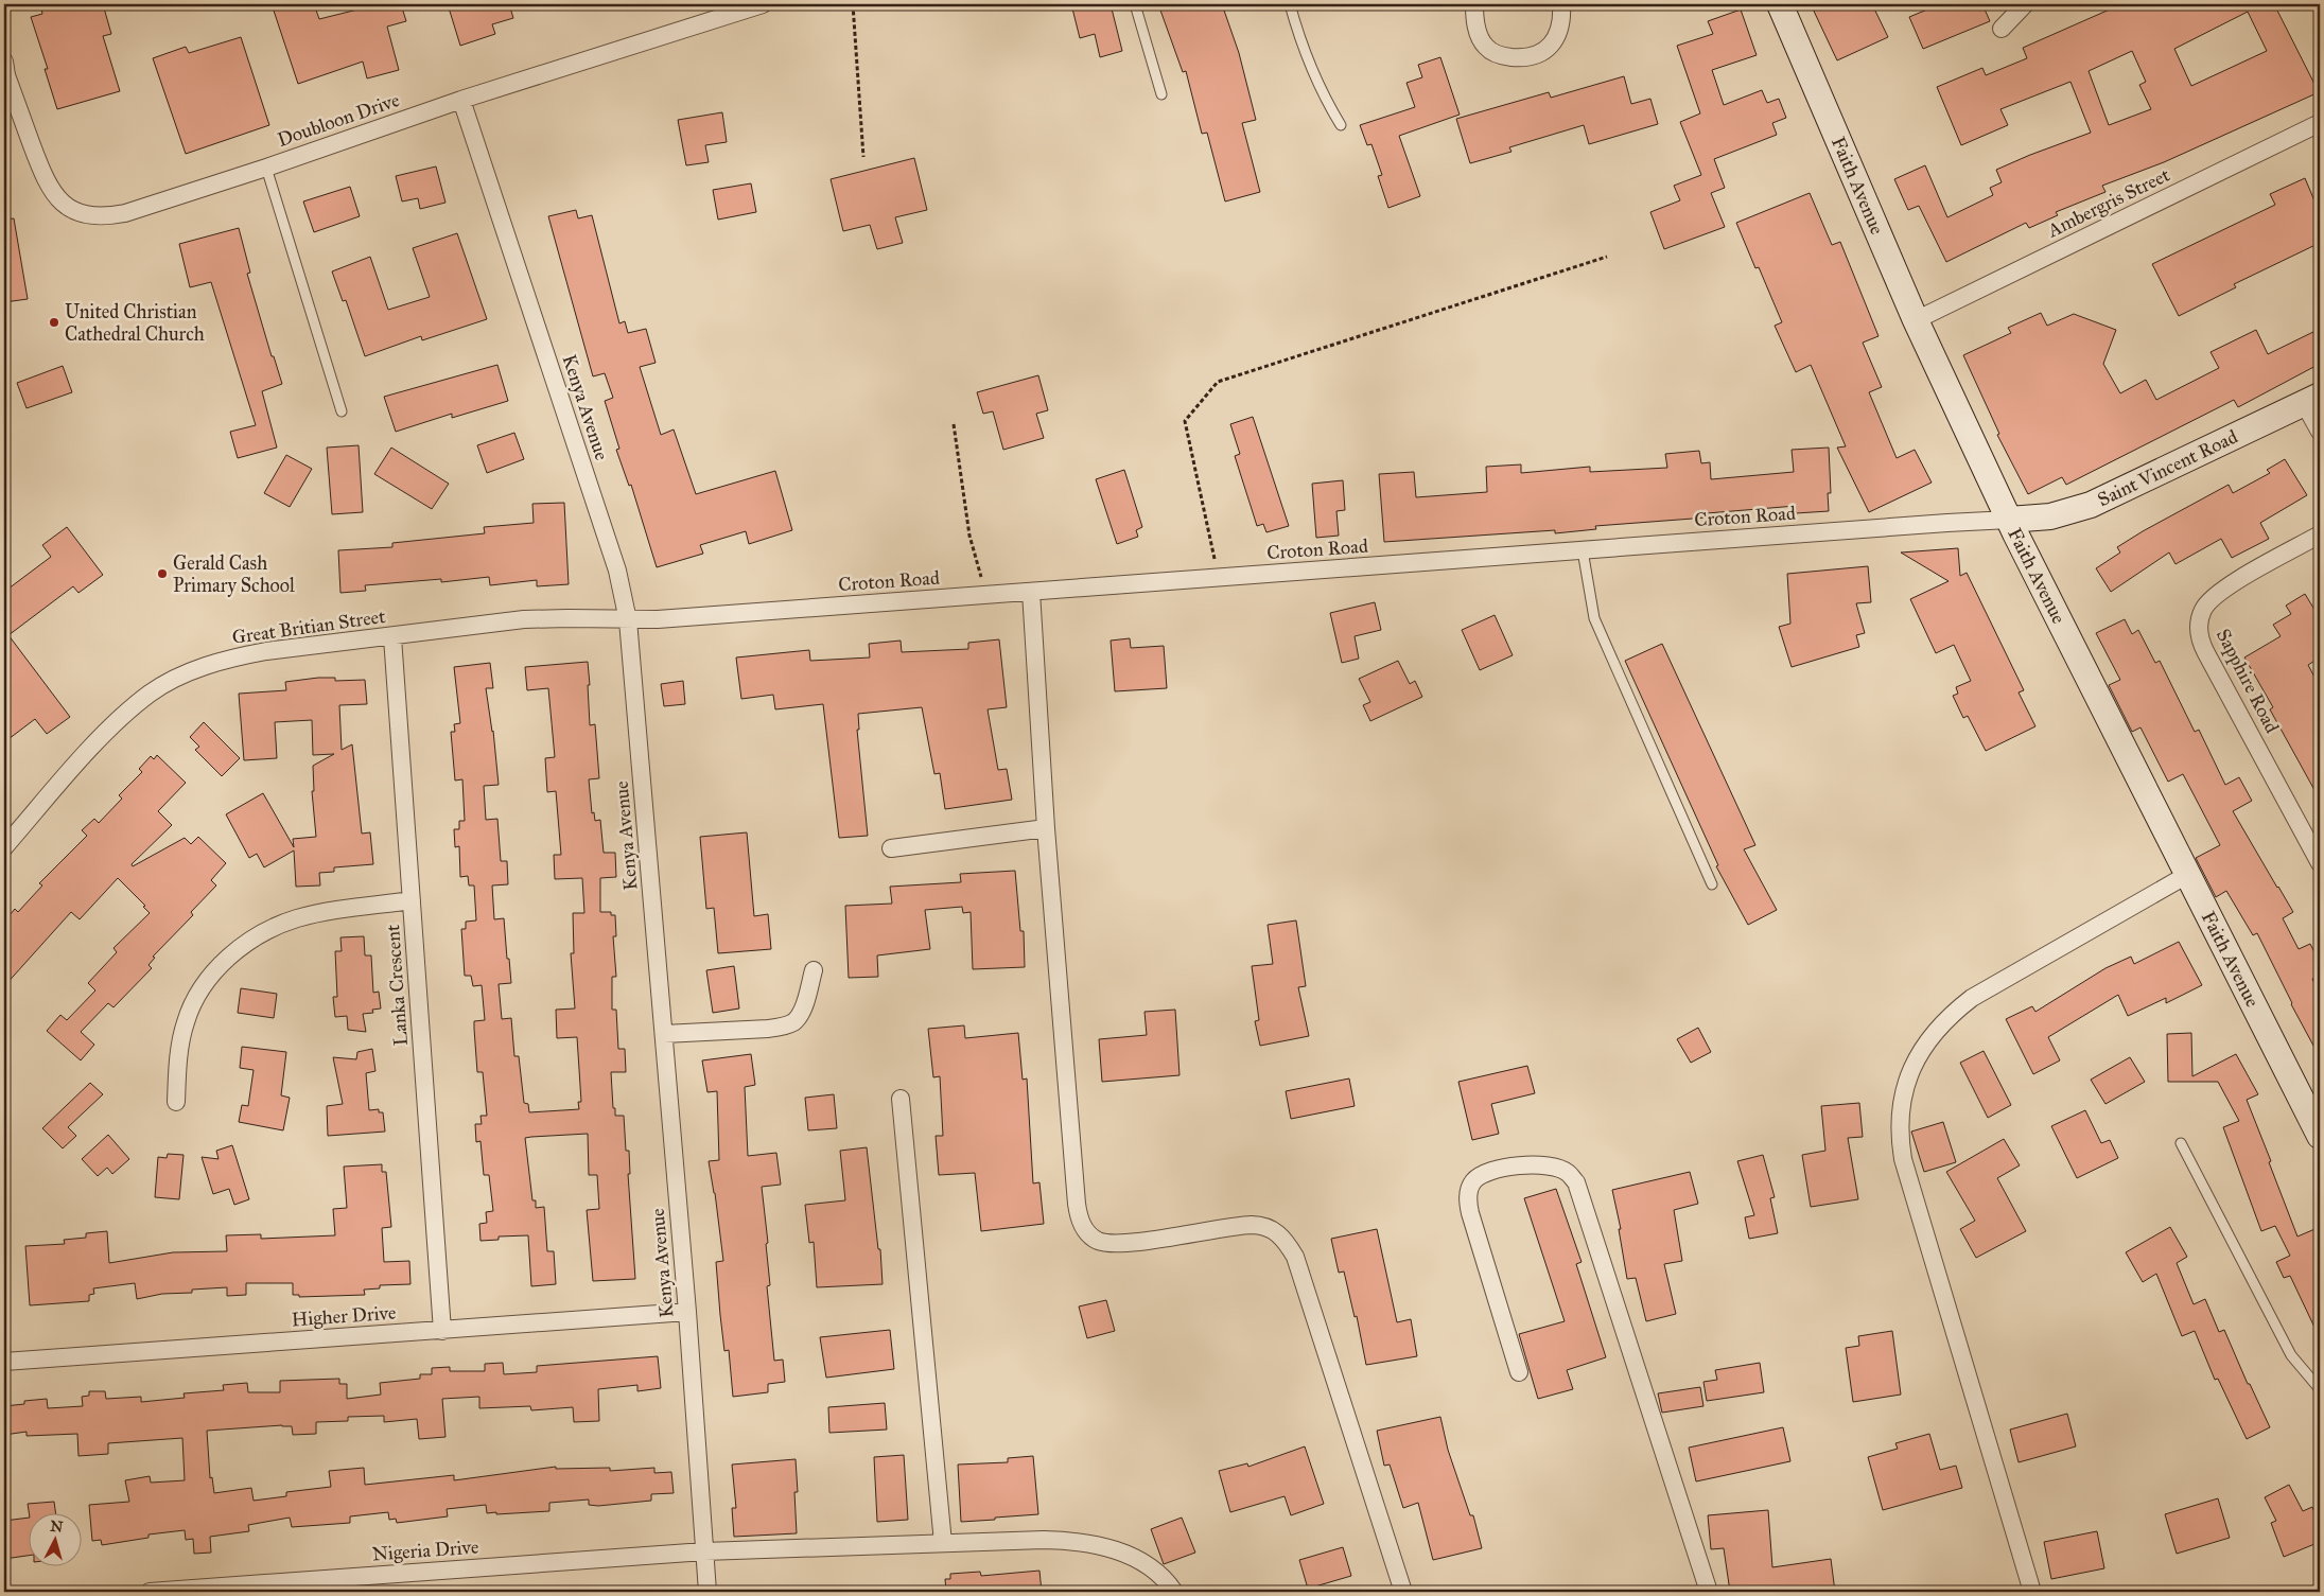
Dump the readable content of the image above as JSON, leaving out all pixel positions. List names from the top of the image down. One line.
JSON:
{"streets":{"street":["Doubloon Drive","Faith Avenue","Ambergris Street","Kenya Avenue","Saint Vincent Road","Croton Road","Great Britian Street","Sapphire Road","Lanka Crescent","Higher Drive","Nigeria Drive"]},"crossings":[["Doubloon Drive","Kenya Avenue"],["Faith Avenue","Ambergris Street"],["Faith Avenue","Saint Vincent Road"],["Faith Avenue","Croton Road"],["Kenya Avenue","Croton Road"],["Kenya Avenue","Great Britian Street"],["Kenya Avenue","Higher Drive"],["Kenya Avenue","Nigeria Drive"],["Saint Vincent Road","Croton Road"],["Croton Road","Great Britian Street"],["Great Britian Street","Lanka Crescent"],["Lanka Crescent","Higher Drive"]],"places":["United Christian Cathedral Church","Gerald Cash Primary School"],"north":"top"}
